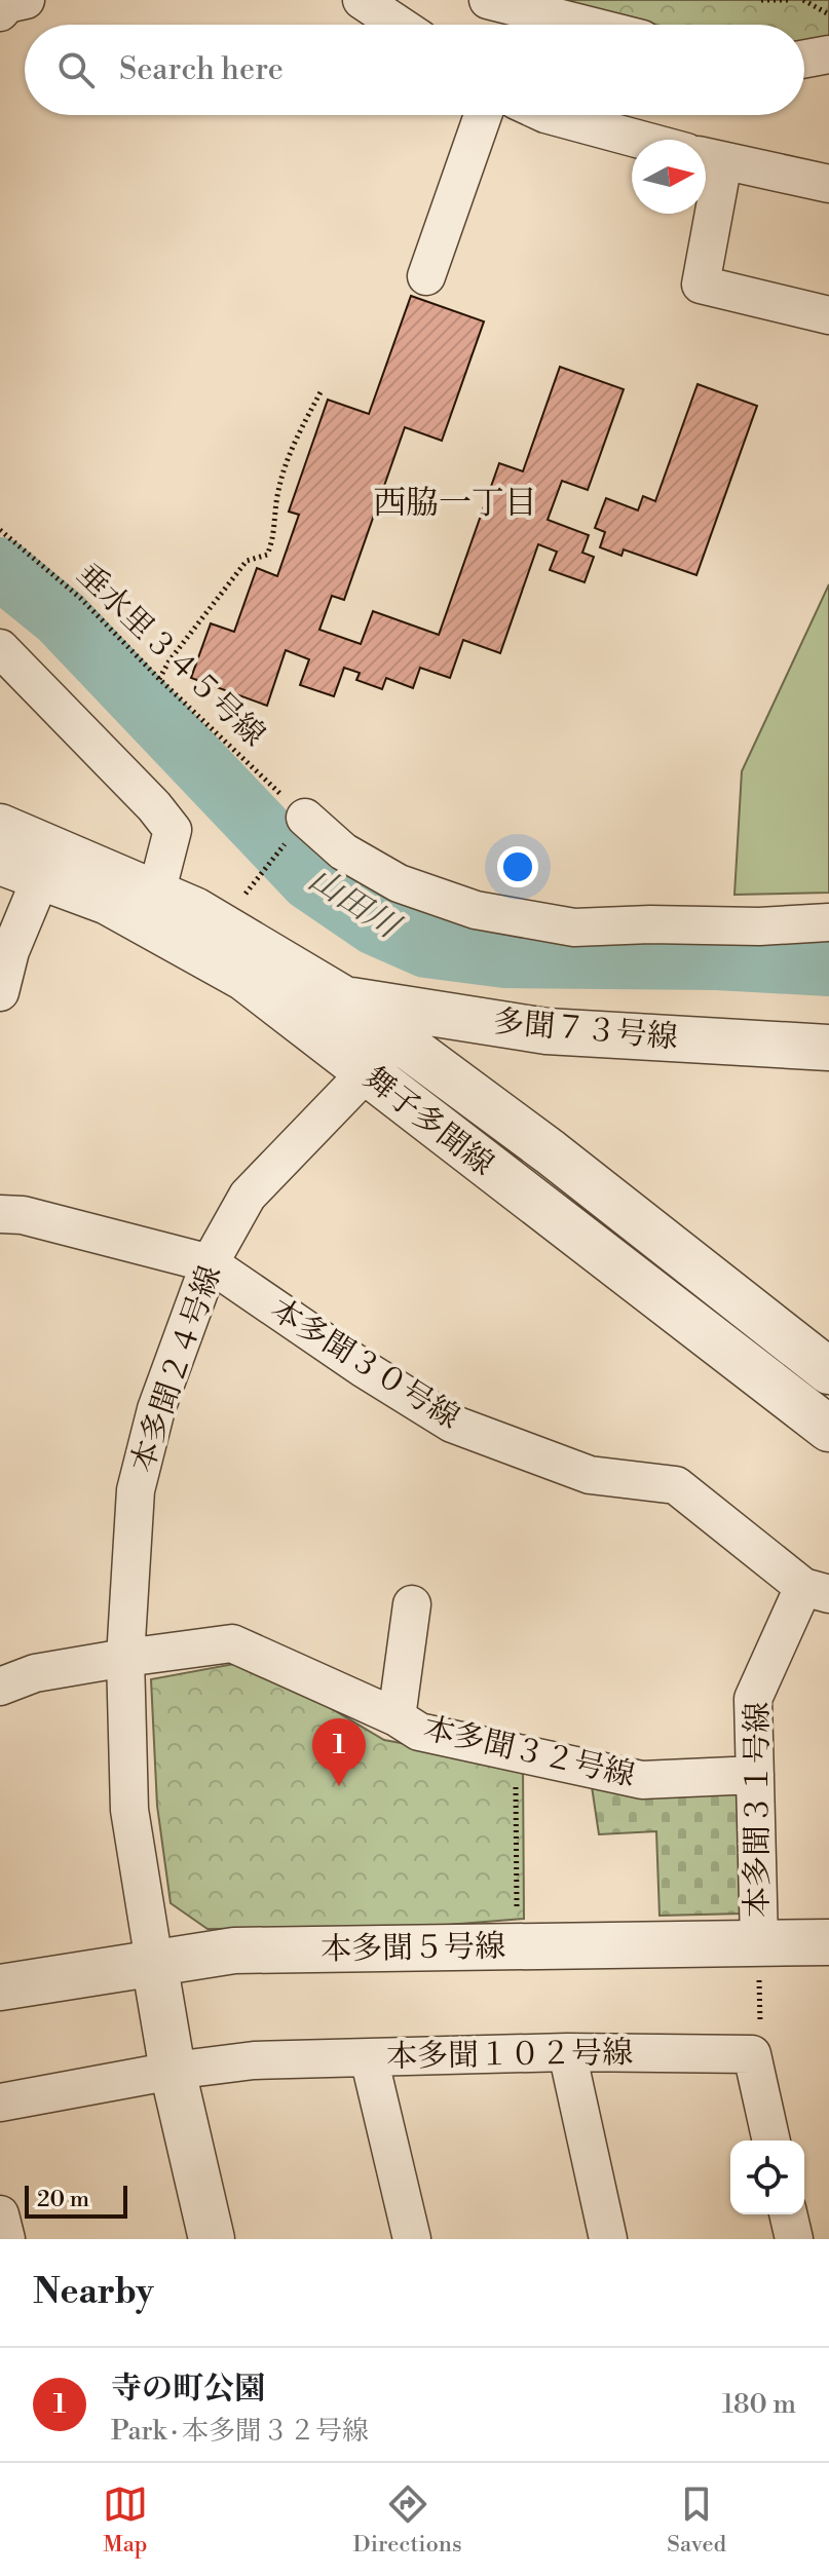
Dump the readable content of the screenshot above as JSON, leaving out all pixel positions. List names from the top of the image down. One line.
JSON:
{"streets":{"street":["多聞７３号線","舞子多聞線","本多聞３０号線","本多聞２４号線","本多聞３２号線","本多聞３１号線","本多聞５号線","本多聞１０２号線"],"path":["垂水里３４５号線"]},"crossings":[["多聞７３号線","舞子多聞線"],["舞子多聞線","本多聞２４号線"],["本多聞３０号線","本多聞２４号線"],["本多聞３０号線","本多聞３１号線"],["本多聞２４号線","本多聞３２号線"],["本多聞２４号線","本多聞５号線"],["本多聞３２号線","本多聞３１号線"],["本多聞３１号線","本多聞５号線"]],"districts":["西脇一丁目"],"water":["山田川"],"scale_bar":"20 m","north":"right","page":{"search":"Search here","pins":"1","scale":"20 m","heading":"Nearby","list":[{"mark":"1","name":"寺の町公園","note":"Park · 本多聞３２号線","value":"180 m"}],"nav":["Map","Directions","Saved"]}}
